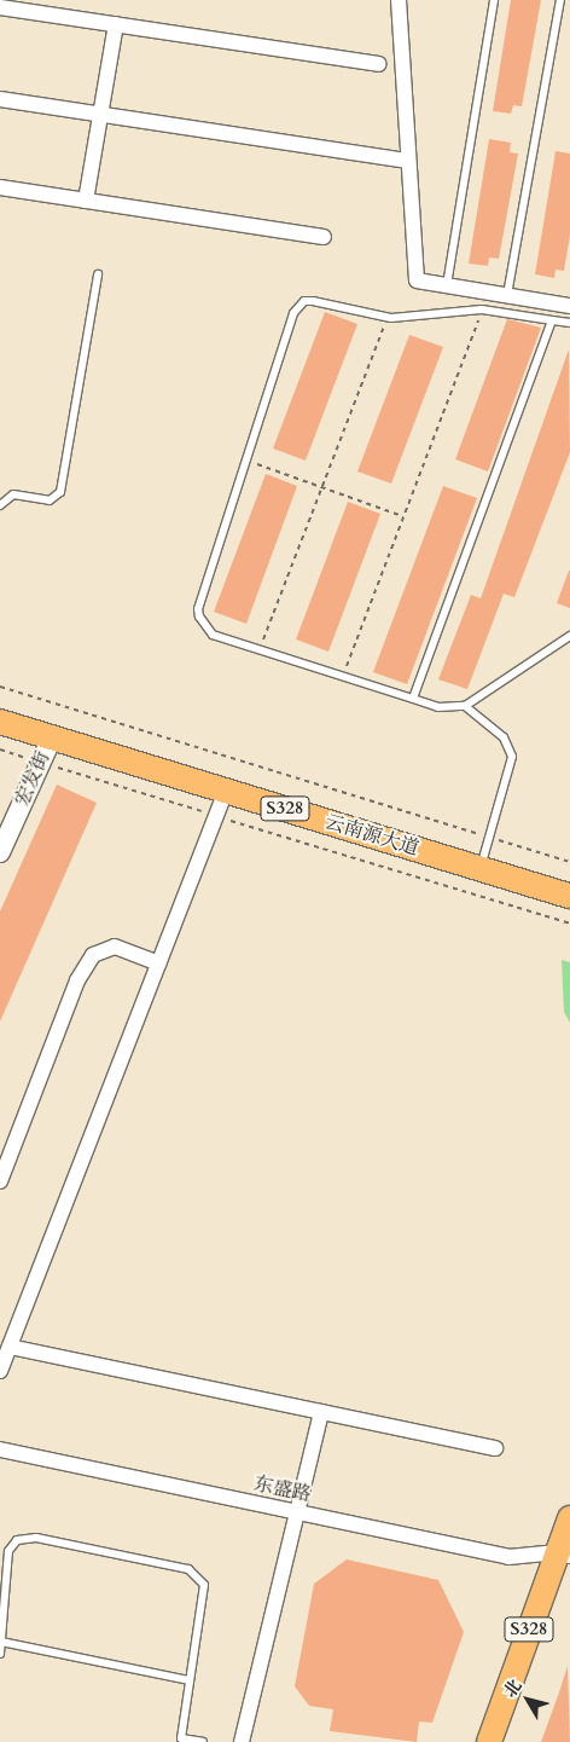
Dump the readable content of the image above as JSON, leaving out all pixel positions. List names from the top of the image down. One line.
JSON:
{"streets":{"main road":["S328","云南源大道"],"street":["宏发街","东盛路"]},"crossings":[["宏发街","云南源大道"],["S328","东盛路"]],"north":"top left"}
